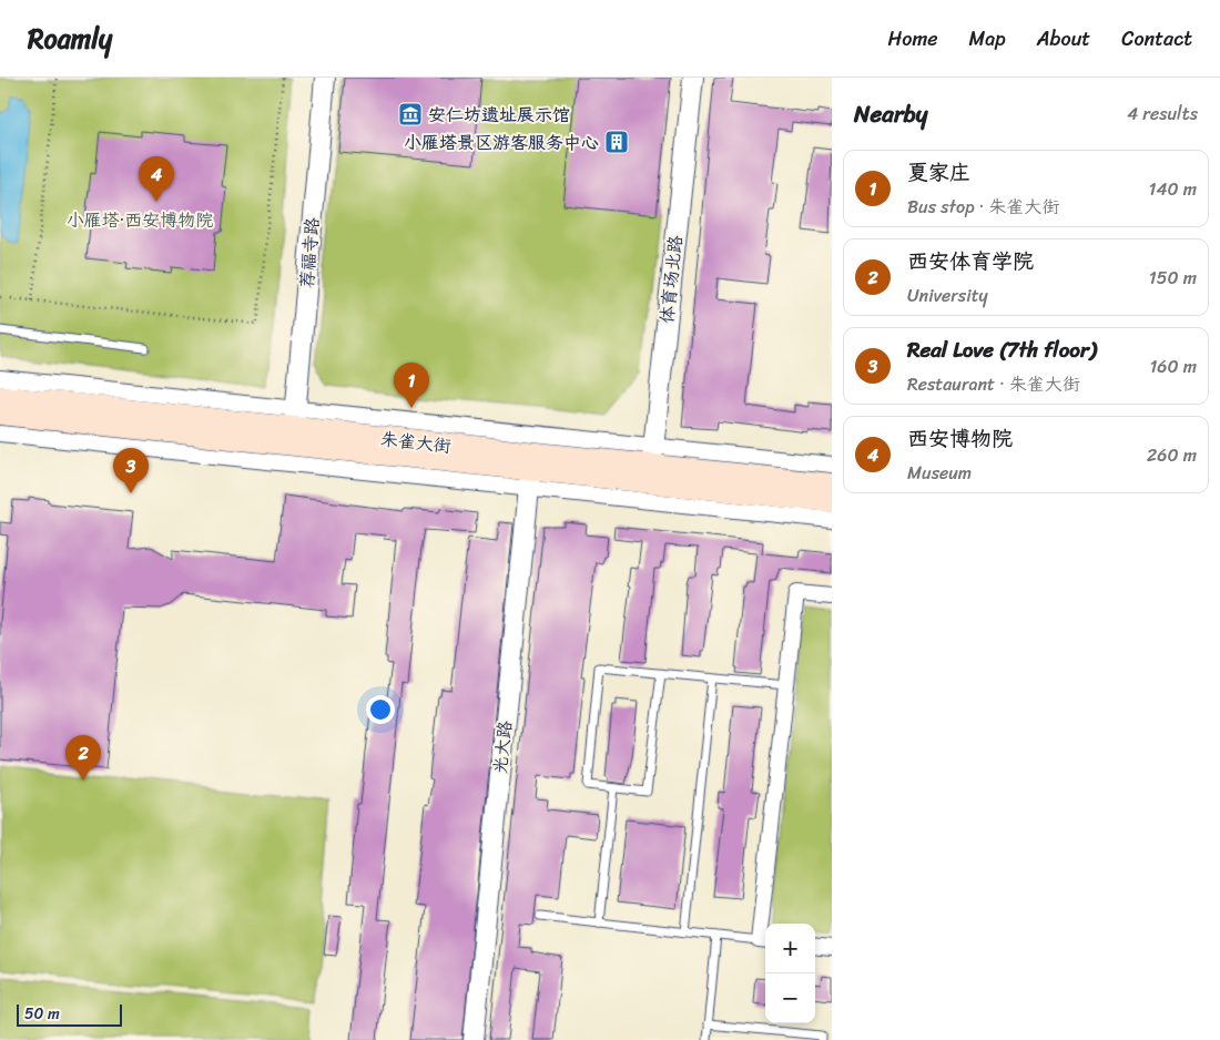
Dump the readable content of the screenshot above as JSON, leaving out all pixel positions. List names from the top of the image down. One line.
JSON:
{"streets":{"main road":["朱雀大街"],"street":["荐福寺路","体育场北路","光大路"]},"crossings":[["荐福寺路","朱雀大街"],["体育场北路","朱雀大街"],["朱雀大街","光大路"]],"parks":["小雁塔·西安博物院"],"places":{"museum":["安仁坊遗址展示馆"],"building":["小雁塔景区游客服务中心"]},"scale_bar":"50 m","page":{"header":"Roamly","nav":["Home","Map","About","Contact"],"heading":["Nearby","4 results"],"list":[{"mark":"1","name":"夏家庄","note":"Bus stop · 朱雀大街","value":"140 m"},{"mark":"2","name":"西安体育学院","note":"University","value":"150 m"},{"mark":"3","name":"Real Love (7th floor)","note":"Restaurant · 朱雀大街","value":"160 m"},{"mark":"4","name":"西安博物院","note":"Museum","value":"260 m"}],"pins":["4","1","3","2"],"map_buttons":["+","−"],"scale":"50 m"}}
